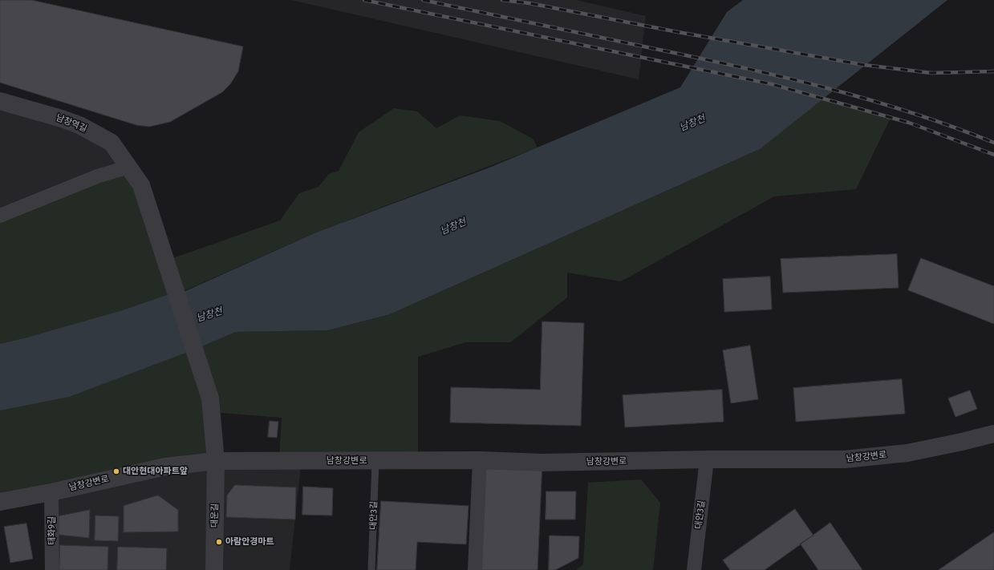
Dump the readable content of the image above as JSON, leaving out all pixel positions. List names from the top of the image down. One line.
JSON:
{"streets":{"street":["남창역길","남창강변로","대안3길","대운길","태화9길"]},"crossings":[["남창역길","남창강변로"],["남창역길","대운길"],["남창강변로","대안3길"],["남창강변로","대운길"],["남창강변로","태화9길"]],"water":["남창천"],"places":["대안현대아파트앞","아람안경마트"]}
